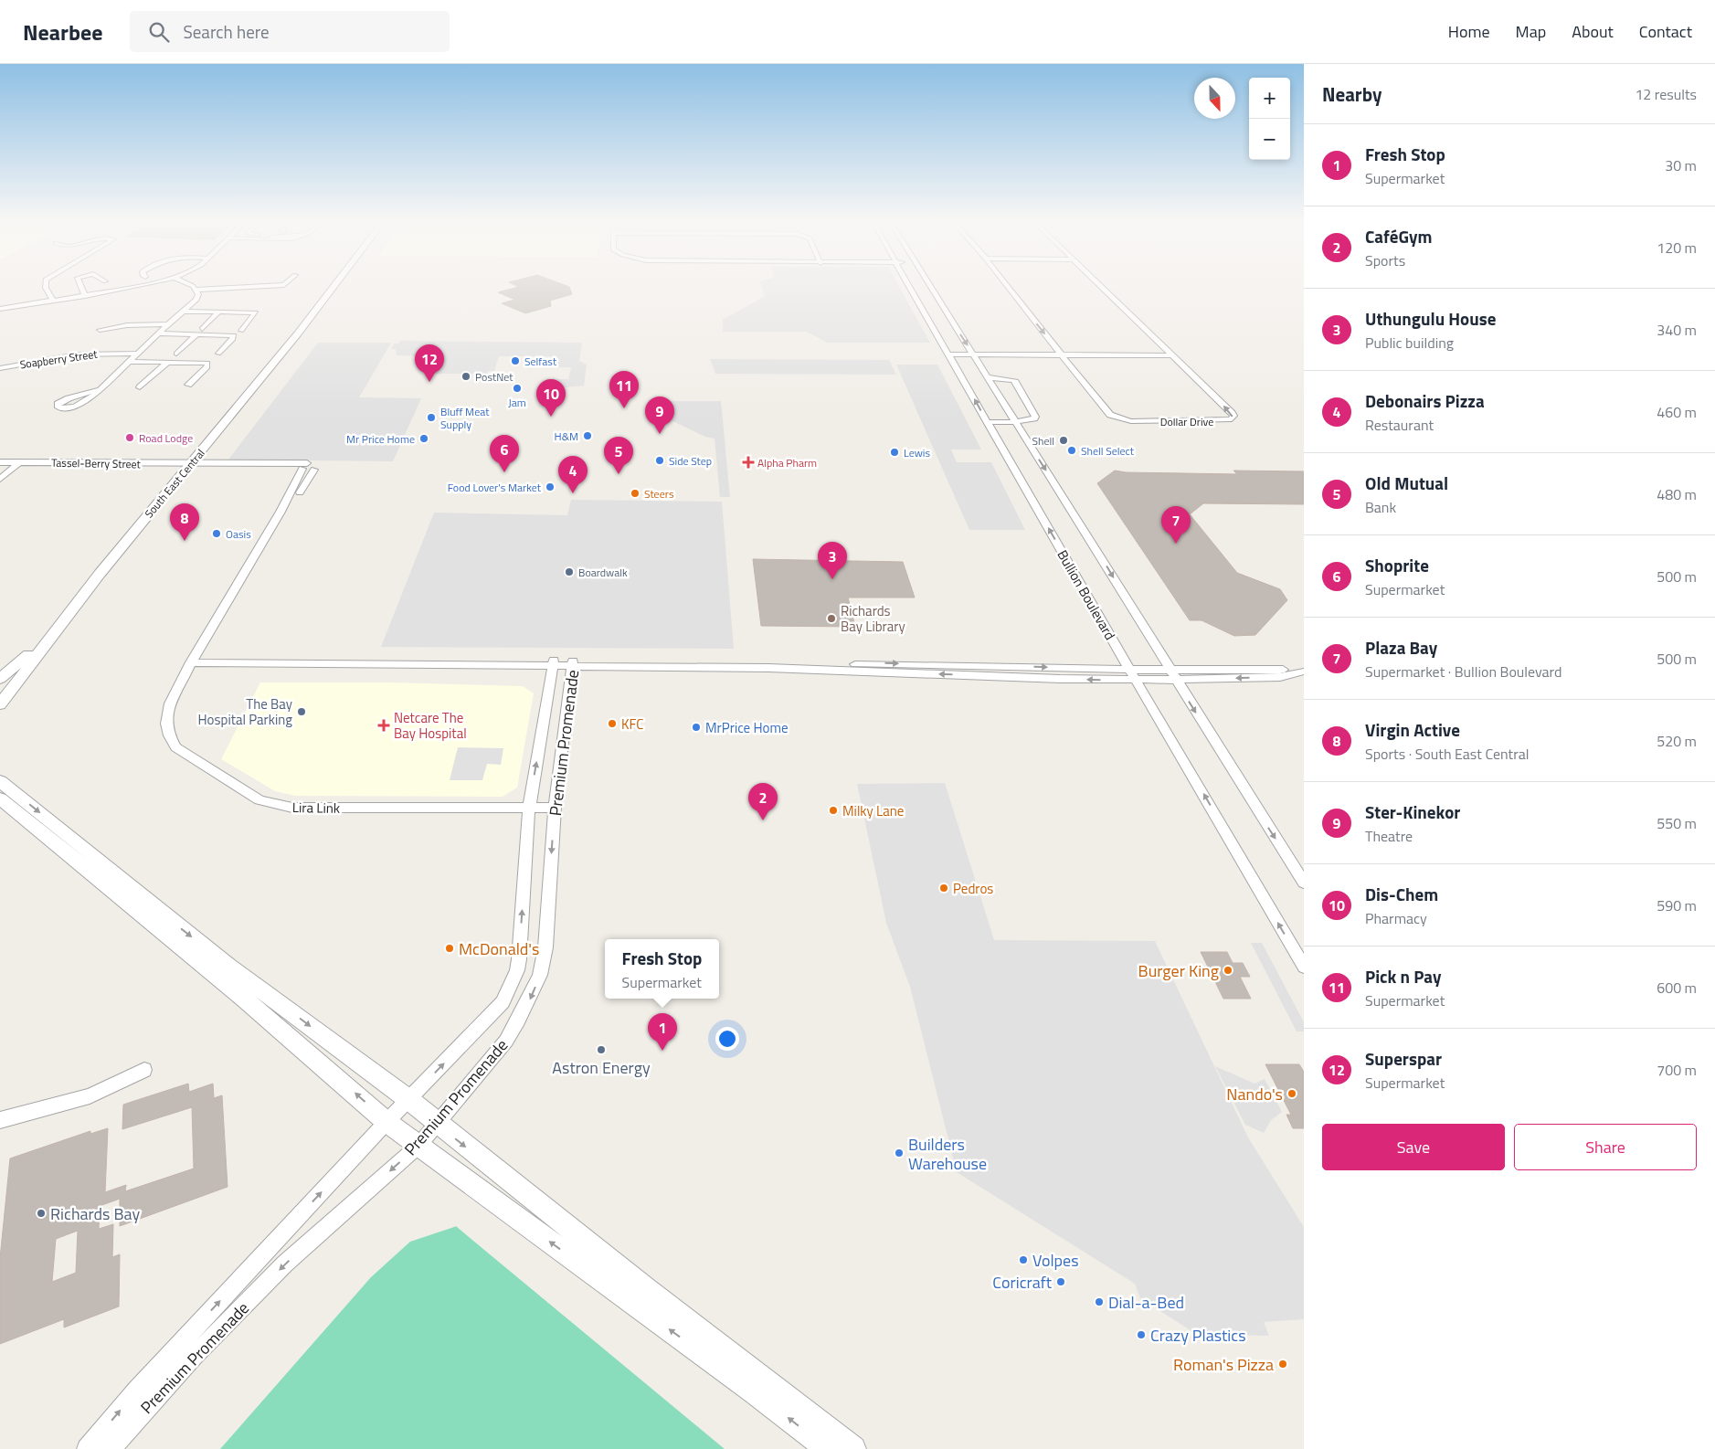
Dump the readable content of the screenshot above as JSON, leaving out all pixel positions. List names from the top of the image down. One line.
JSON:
{"streets":{"street":["Soapberry Street","Dollar Drive","Tassel-Berry Street","South East Central","Bullion Boulevard","Premium Promenade","Lira Link"]},"crossings":[["Tassel-Berry Street","South East Central"],["Premium Promenade","Lira Link"]],"places":{"other":["Selfast","PostNet","Jam","Bluff Meat Supply","H&M","Road Lodge","Mr Price Home","Shell","Shell Select","Lewis","Side Step","Food Lover's Market","Steers","Oasis","Boardwalk","Richards Bay Library","The Bay Hospital Parking","KFC","MrPrice Home","Milky Lane","Pedros","McDonald's","Burger King","Astron Energy","Nando's","Builders Warehouse","Richards Bay","Volpes","Coricraft","Dial-a-Bed","Crazy Plastics","Roman's Pizza"],"health":["Alpha Pharm","Netcare The Bay Hospital"]},"north":"bottom","page":{"header":"Nearbee","search":"Search here","nav":["Home","Map","About","Contact"],"heading":["Nearby","12 results"],"map_buttons":["+","−"],"list":[{"mark":"1","name":"Fresh Stop","note":"Supermarket","value":"30 m"},{"mark":"2","name":"CaféGym","note":"Sports","value":"120 m"},{"mark":"3","name":"Uthungulu House","note":"Public building","value":"340 m"},{"mark":"4","name":"Debonairs Pizza","note":"Restaurant","value":"460 m"},{"mark":"5","name":"Old Mutual","note":"Bank","value":"480 m"},{"mark":"6","name":"Shoprite","note":"Supermarket","value":"500 m"},{"mark":"7","name":"Plaza Bay","note":"Supermarket · Bullion Boulevard","value":"500 m"},{"mark":"8","name":"Virgin Active","note":"Sports · South East Central","value":"520 m"},{"mark":"9","name":"Ster-Kinekor","note":"Theatre","value":"550 m"},{"mark":"10","name":"Dis-Chem","note":"Pharmacy","value":"590 m"},{"mark":"11","name":"Pick n Pay","note":"Supermarket","value":"600 m"},{"mark":"12","name":"Superspar","note":"Supermarket","value":"700 m"}],"pins":["12","11","10","9","6","5","4","8","7","3","2","1"],"popup":["Fresh Stop","Supermarket"],"buttons":["Save","Share"]}}
